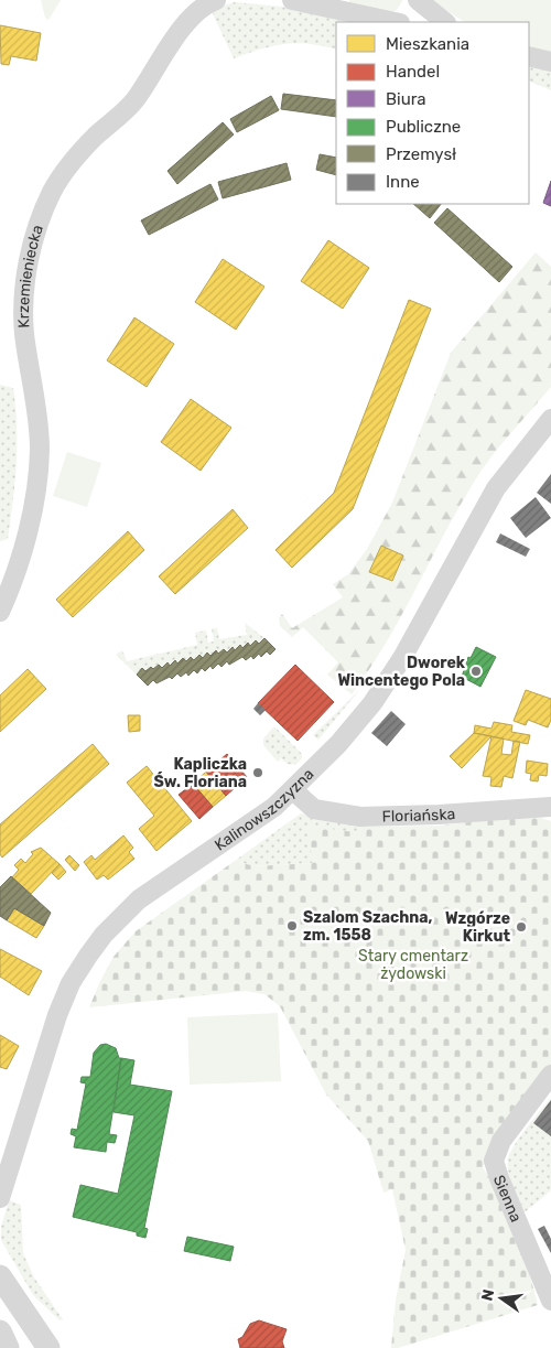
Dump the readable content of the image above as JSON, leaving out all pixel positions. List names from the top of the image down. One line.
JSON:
{"streets":{"street":["Krzemieniecka","Kalinowszczyzna","Floriańska","Sienna"]},"crossings":[["Kalinowszczyzna","Floriańska"]],"parks":["Stary cmentarz żydowski"],"places":["Dworek Wincentego Pola","Kapliczka Św. Floriana","Szalom Szachna, zm. 1558","Wzgórze Kirkut"],"legend":["Mieszkania","Handel","Biura","Publiczne","Przemysł","Inne"],"north":"left"}
